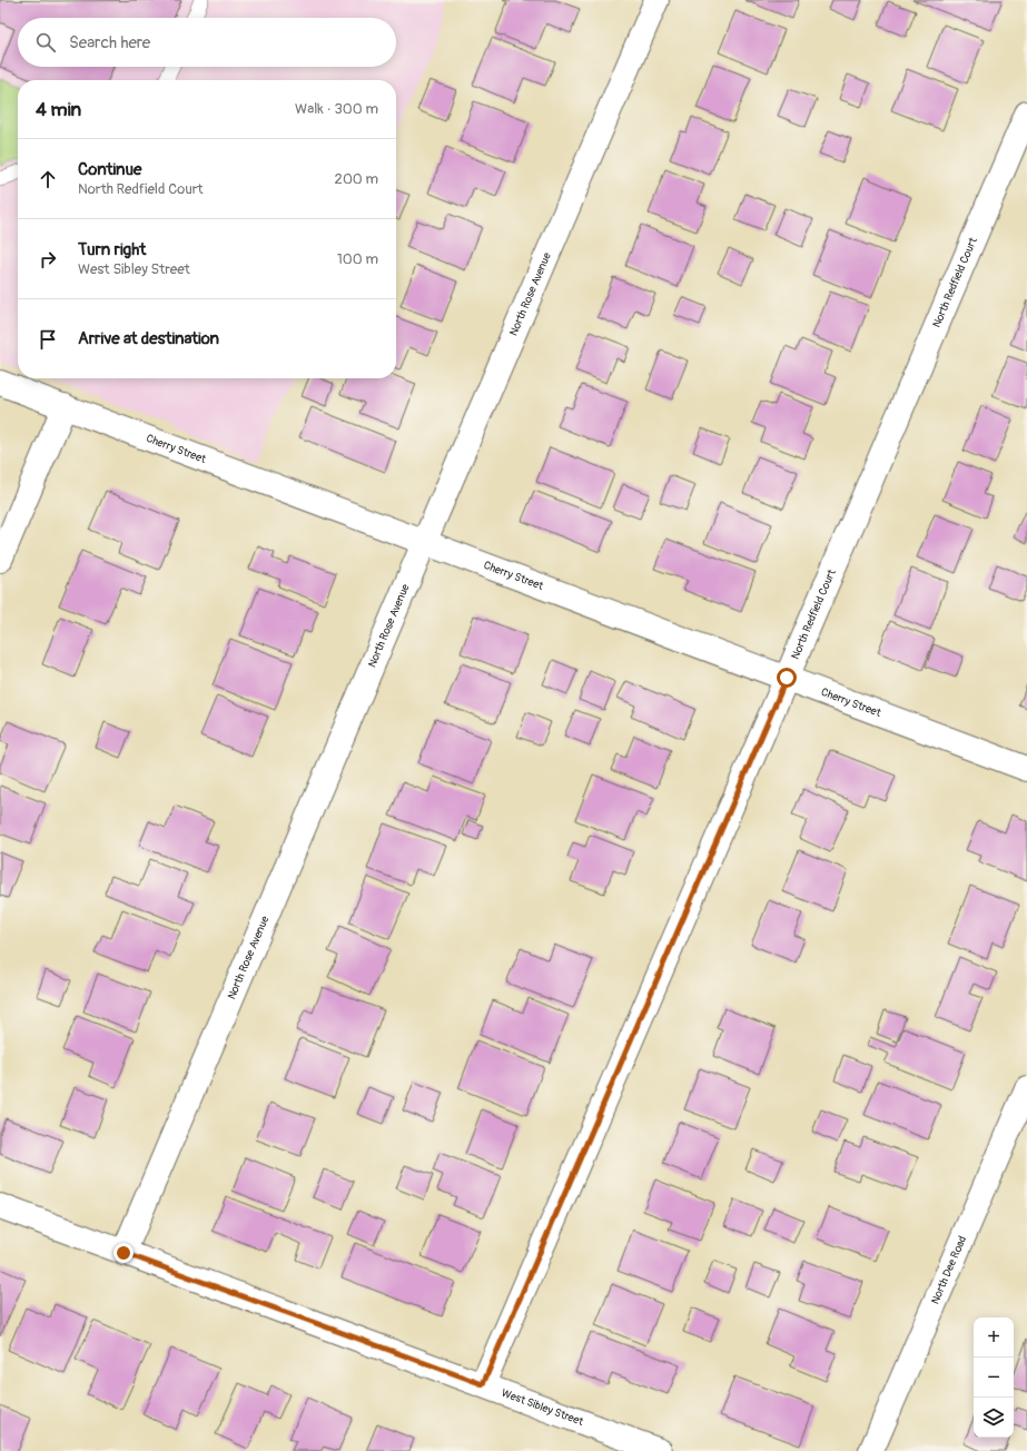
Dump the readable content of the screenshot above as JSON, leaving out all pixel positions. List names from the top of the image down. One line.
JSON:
{"streets":{"street":["North Redfield Court","North Rose Avenue","Cherry Street","North Dee Road","West Sibley Street"]},"crossings":[["North Redfield Court","Cherry Street"],["North Redfield Court","West Sibley Street"],["North Rose Avenue","Cherry Street"],["North Rose Avenue","West Sibley Street"]],"page":{"search":"Search here","heading":["4 min","Walk · 300 m"],"list":[["Continue","North Redfield Court","200 m"],["Turn right","West Sibley Street","100 m"],"Arrive at destination"],"map_buttons":["+","−"]}}
